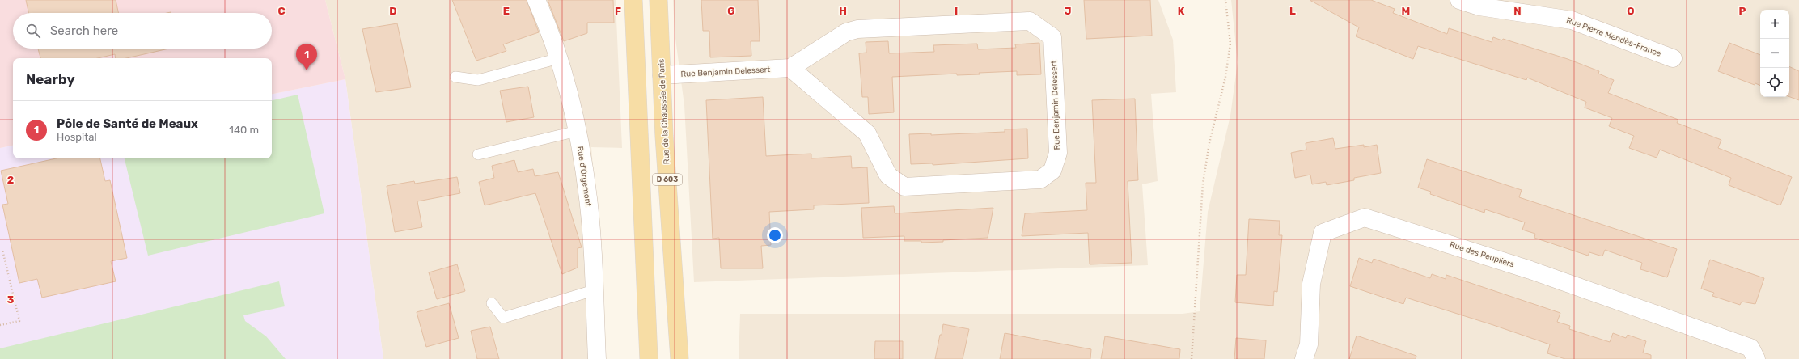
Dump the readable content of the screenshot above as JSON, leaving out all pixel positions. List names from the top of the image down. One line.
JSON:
{"streets":{"main road":["Rue de la Chaussée de Paris","D 603"],"street":["Rue Pierre Mendès-France","Rue Benjamin Delessert","Rue d'Orgemont","Rue des Peupliers"]},"crossings":[["Rue Benjamin Delessert","Rue de la Chaussée de Paris"]],"page":{"map_buttons":["+","−"],"search":"Search here","pins":"1","heading":"Nearby","list":[{"mark":"1","name":"Pôle de Santé de Meaux","note":"Hospital","value":"140 m"}]},"grid":{"columns":["C","D","E","F","G","H","I","J","K","L","M","N","O","P"],"rows":["2","3"]}}
